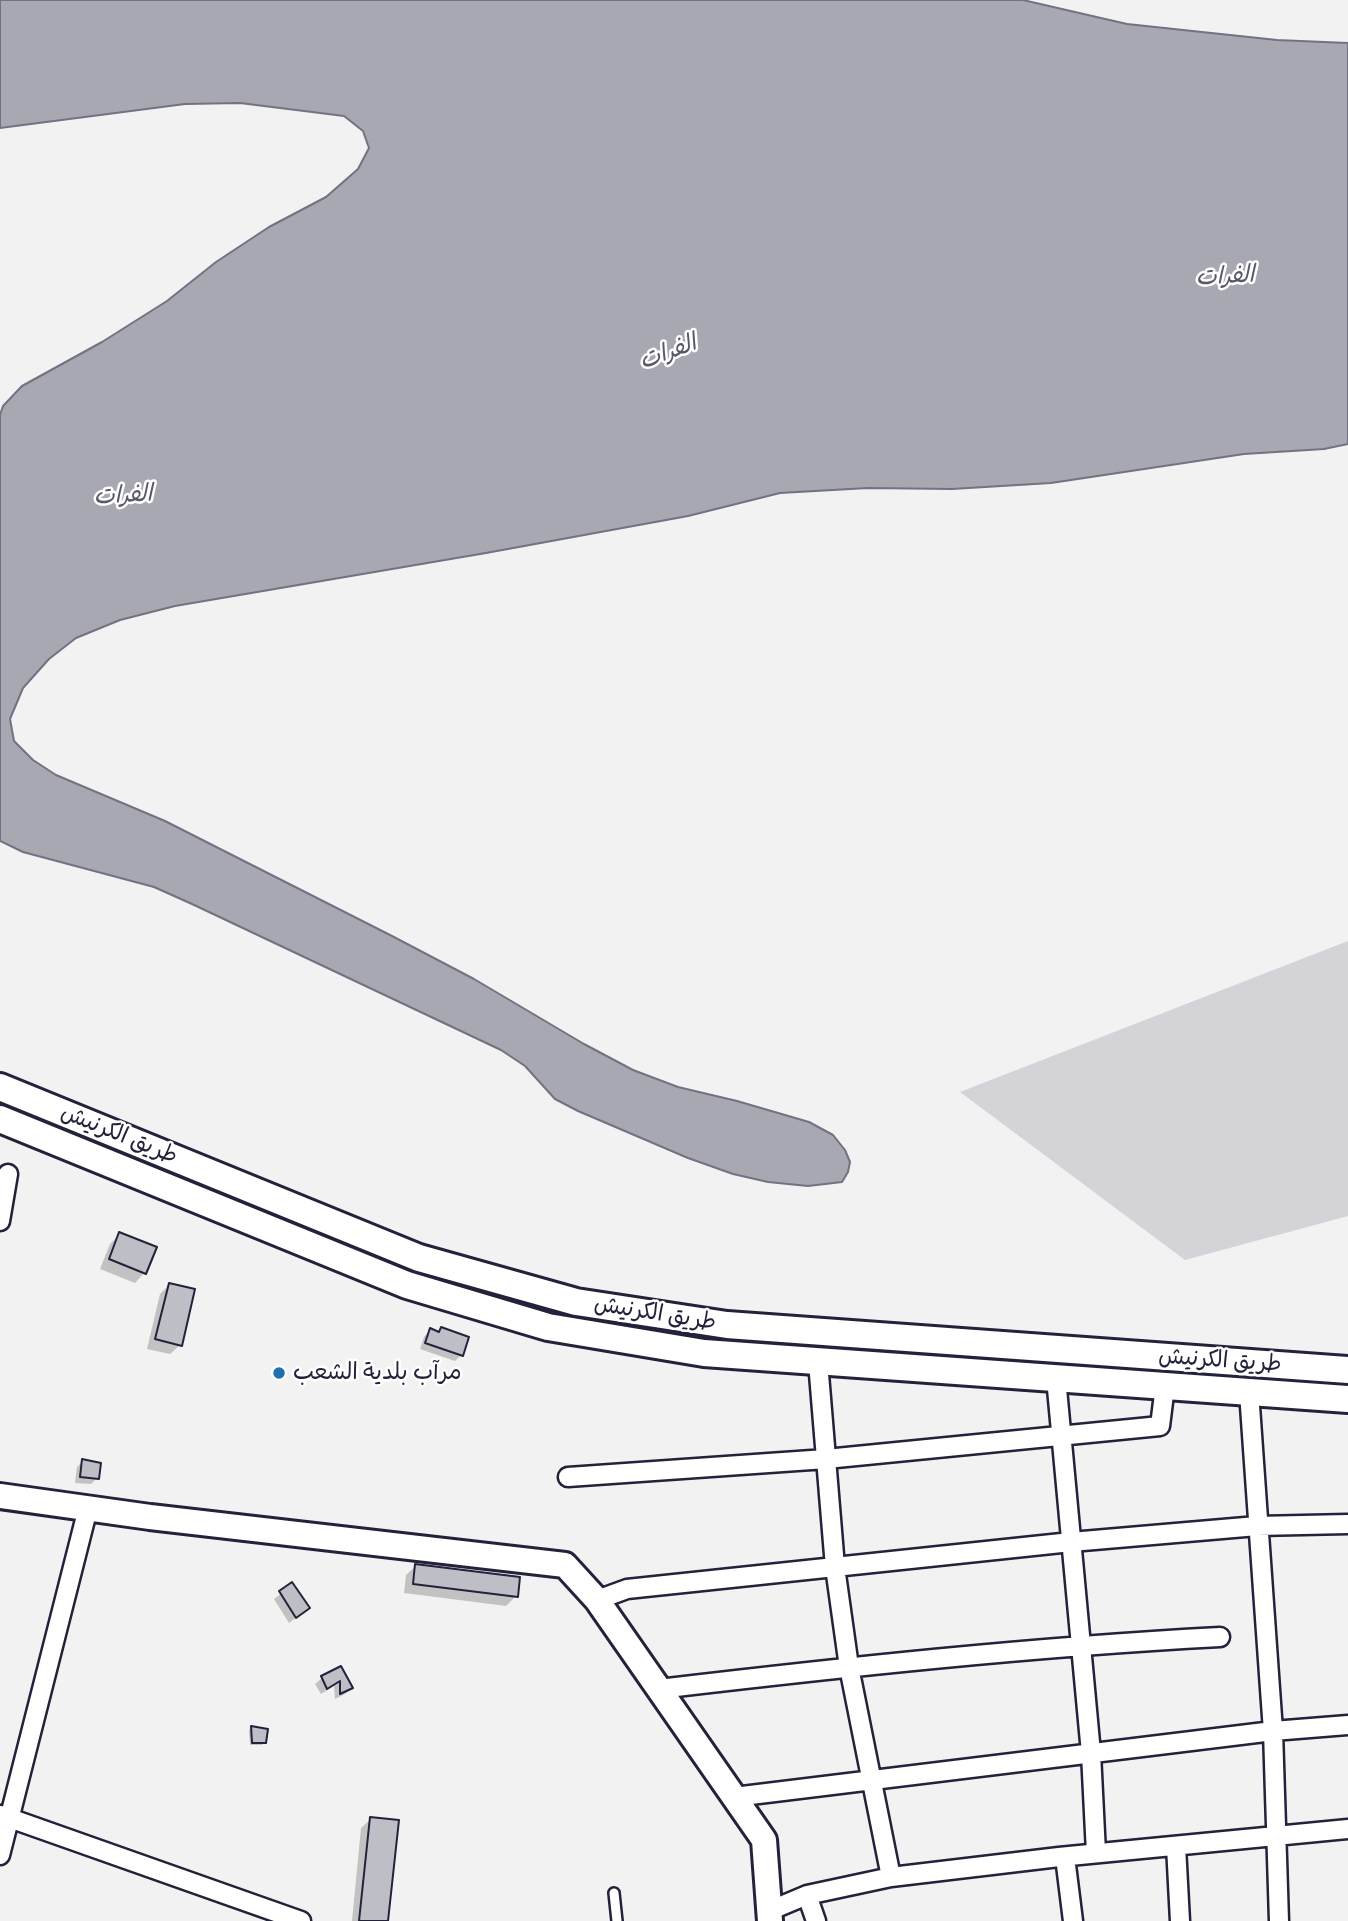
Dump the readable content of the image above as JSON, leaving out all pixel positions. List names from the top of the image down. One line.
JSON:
{"streets":{"main road":["طريق الكرنيش"]},"water":["الفرات"],"places":["مرآب بلدية الشعب"]}
